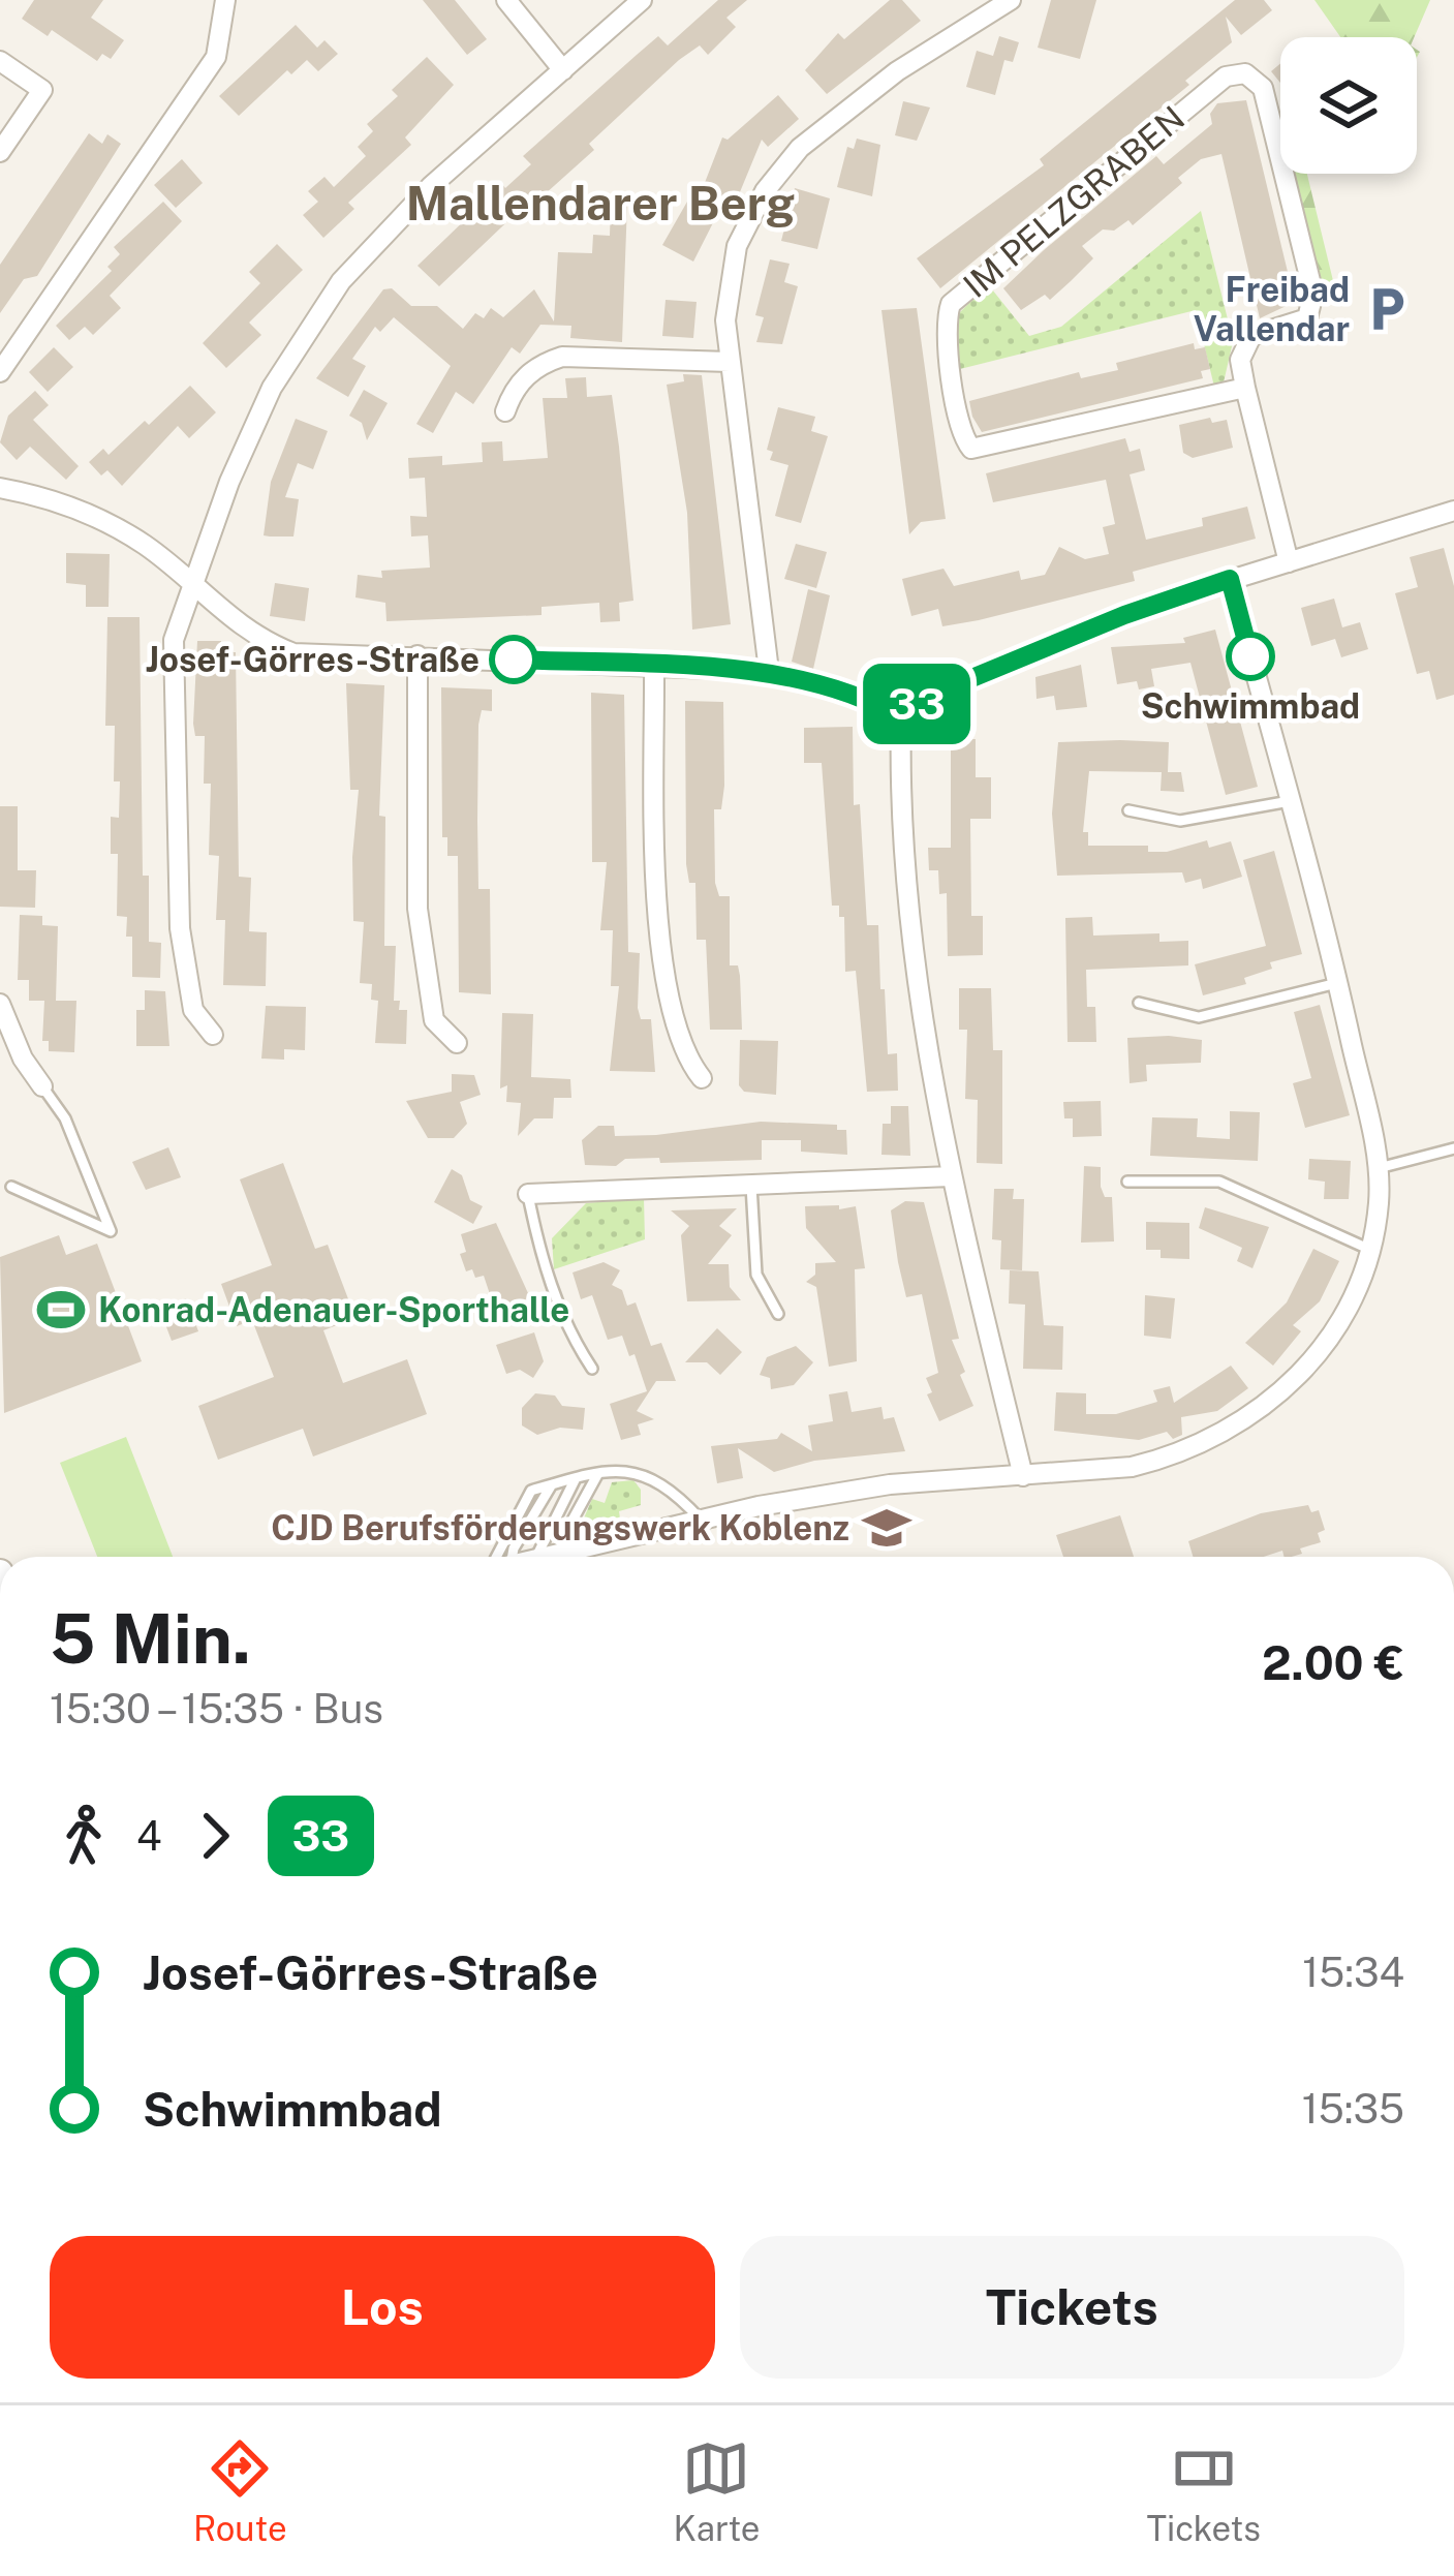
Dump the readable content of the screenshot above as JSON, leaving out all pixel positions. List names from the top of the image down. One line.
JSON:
{"streets":{"street":["IM PELZGRABEN"]},"districts":["Mallendarer Berg"],"places":{"parking":["Freibad Vallendar"],"other":["Schwimmbad","Josef-Görres-Straße"],"sports":["Konrad-Adenauer-Sporthalle"],"school or university":["CJD Berufsförderungswerk Koblenz"]},"lines":["bus line 33"],"page":{"on_map":"33","heading":["5 Min.","15:30 – 15:35 · Bus","2.00 €"],"legs":["4","33"],"list":[{"name":"Josef-Görres-Straße","value":"15:34"},{"name":"Schwimmbad","value":"15:35"}],"buttons":["Los","Tickets"],"tabs":["Route","Karte","Tickets"]}}
